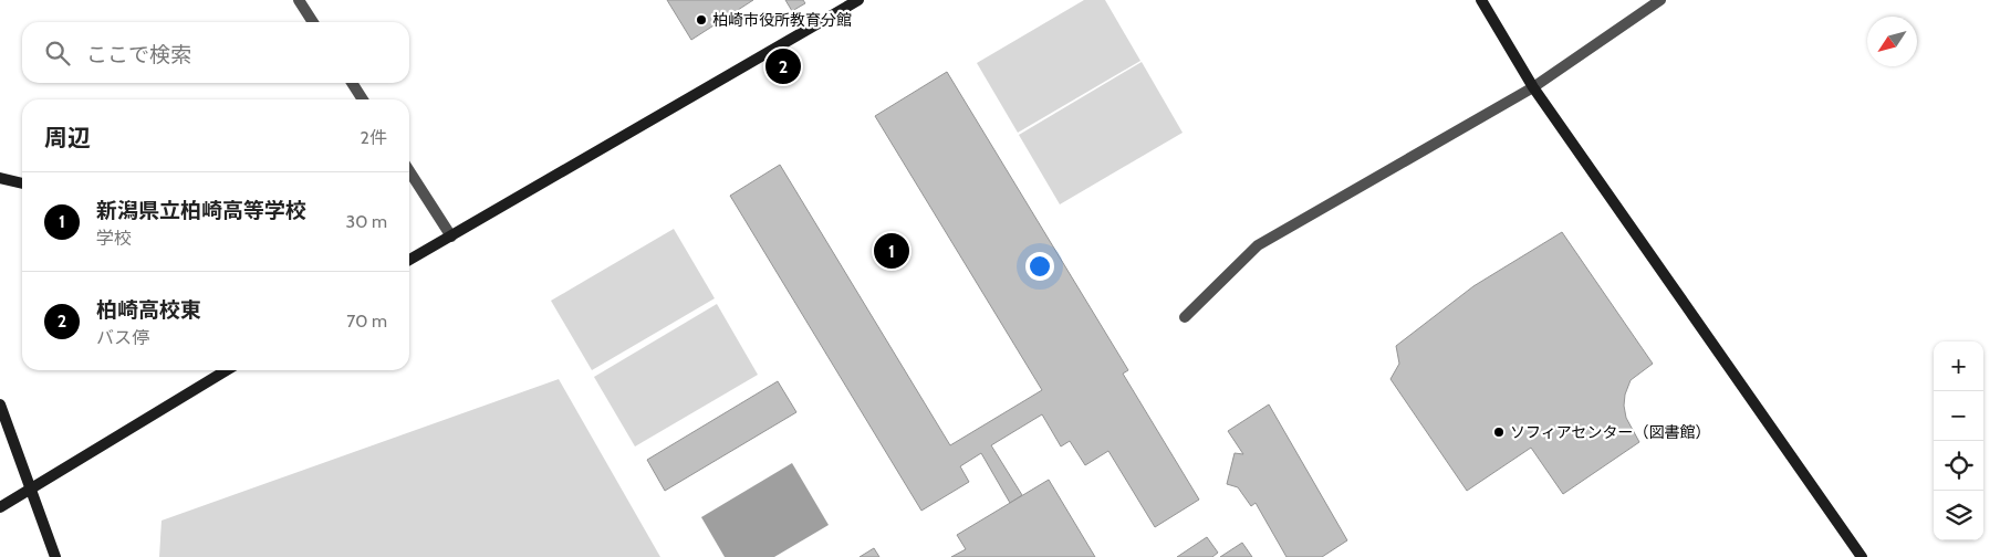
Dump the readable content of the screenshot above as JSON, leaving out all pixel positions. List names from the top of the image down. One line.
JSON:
{"places":["柏崎市役所教育分館","ソフィアセンター（図書館）"],"north":"bottom left","page":{"search":"ここで検索","pins":["2","1"],"heading":["周辺","2件"],"list":[{"mark":"1","name":"新潟県立柏崎高等学校","note":"学校","value":"30 m"},{"mark":"2","name":"柏崎高校東","note":"バス停","value":"70 m"}],"map_buttons":["+","−"]}}
